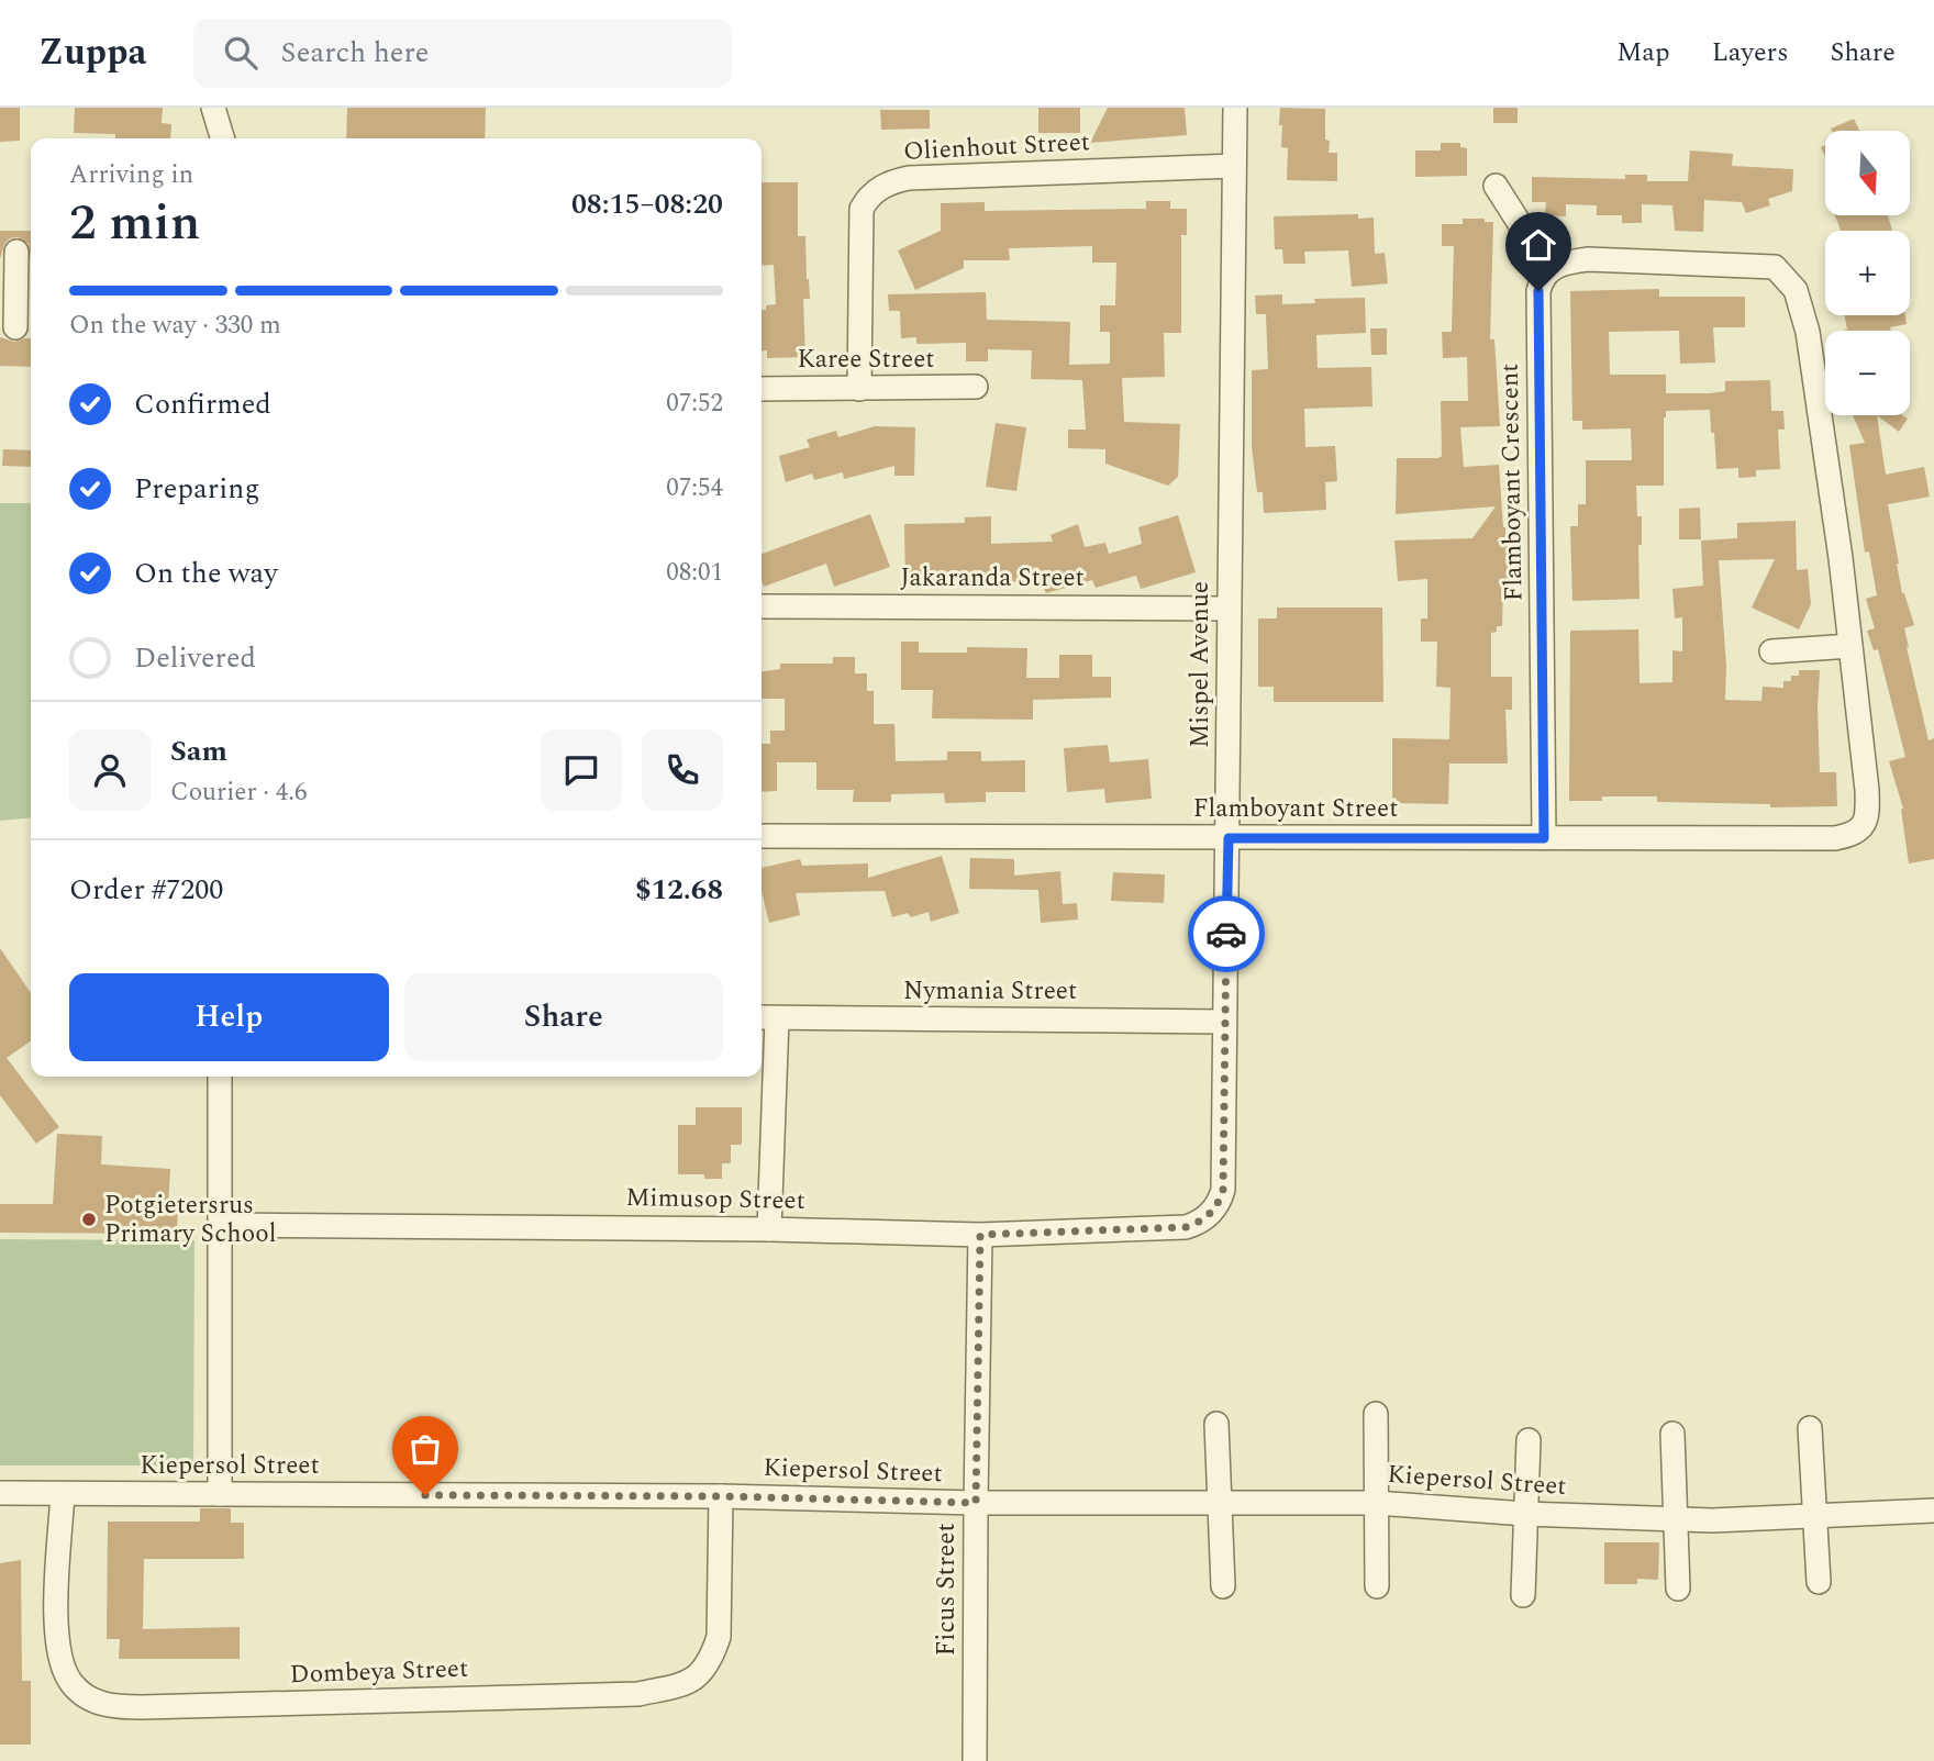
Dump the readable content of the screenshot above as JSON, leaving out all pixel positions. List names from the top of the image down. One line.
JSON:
{"streets":{"street":["Olienhout Street","Karee Street","Flamboyant Crescent","Jakaranda Street","Mispel Avenue","Flamboyant Street","Nymania Street","Mimusop Street","Kiepersol Street","Ficus Street","Dombeya Street"]},"crossings":[["Olienhout Street","Karee Street"],["Olienhout Street","Mispel Avenue"],["Flamboyant Crescent","Flamboyant Street"],["Jakaranda Street","Mispel Avenue"],["Mispel Avenue","Flamboyant Street"],["Mispel Avenue","Nymania Street"],["Mispel Avenue","Mimusop Street"],["Mimusop Street","Ficus Street"],["Kiepersol Street","Ficus Street"],["Kiepersol Street","Dombeya Street"]],"places":["Potgietersrus Primary School"],"north":"bottom","page":{"header":"Zuppa","search":"Search here","nav":["Map","Layers","Share"],"map_buttons":["+","−"],"heading":["2 min","Arriving in","08:15–08:20"],"panel":["Sam","Courier · 4.6","Order #7200","$12.68"],"bar":"On the way · 330 m","list":[["Confirmed","07:52"],["Preparing","07:54"],["On the way","08:01"],"Delivered"],"buttons":["Help","Share"]}}
